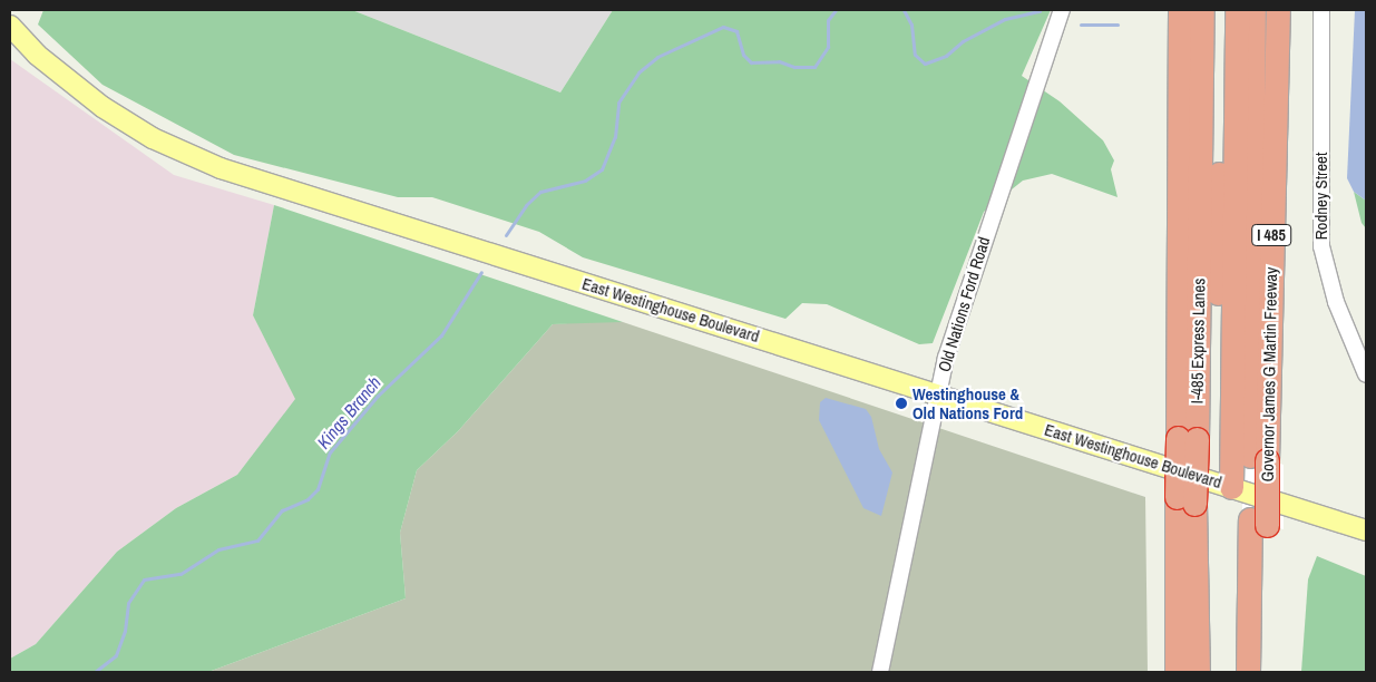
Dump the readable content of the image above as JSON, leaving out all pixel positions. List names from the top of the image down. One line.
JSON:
{"streets":{"highway":["I 485","I-485 Express Lanes","Governor James G Martin Freeway"],"main road":["East Westinghouse Boulevard"],"street":["Rodney Street","Old Nations Ford Road"]},"crossings":[["I 485","Governor James G Martin Freeway"],["Old Nations Ford Road","East Westinghouse Boulevard"]],"water":["Kings Branch"],"places":["Westinghouse & Old Nations Ford"]}
